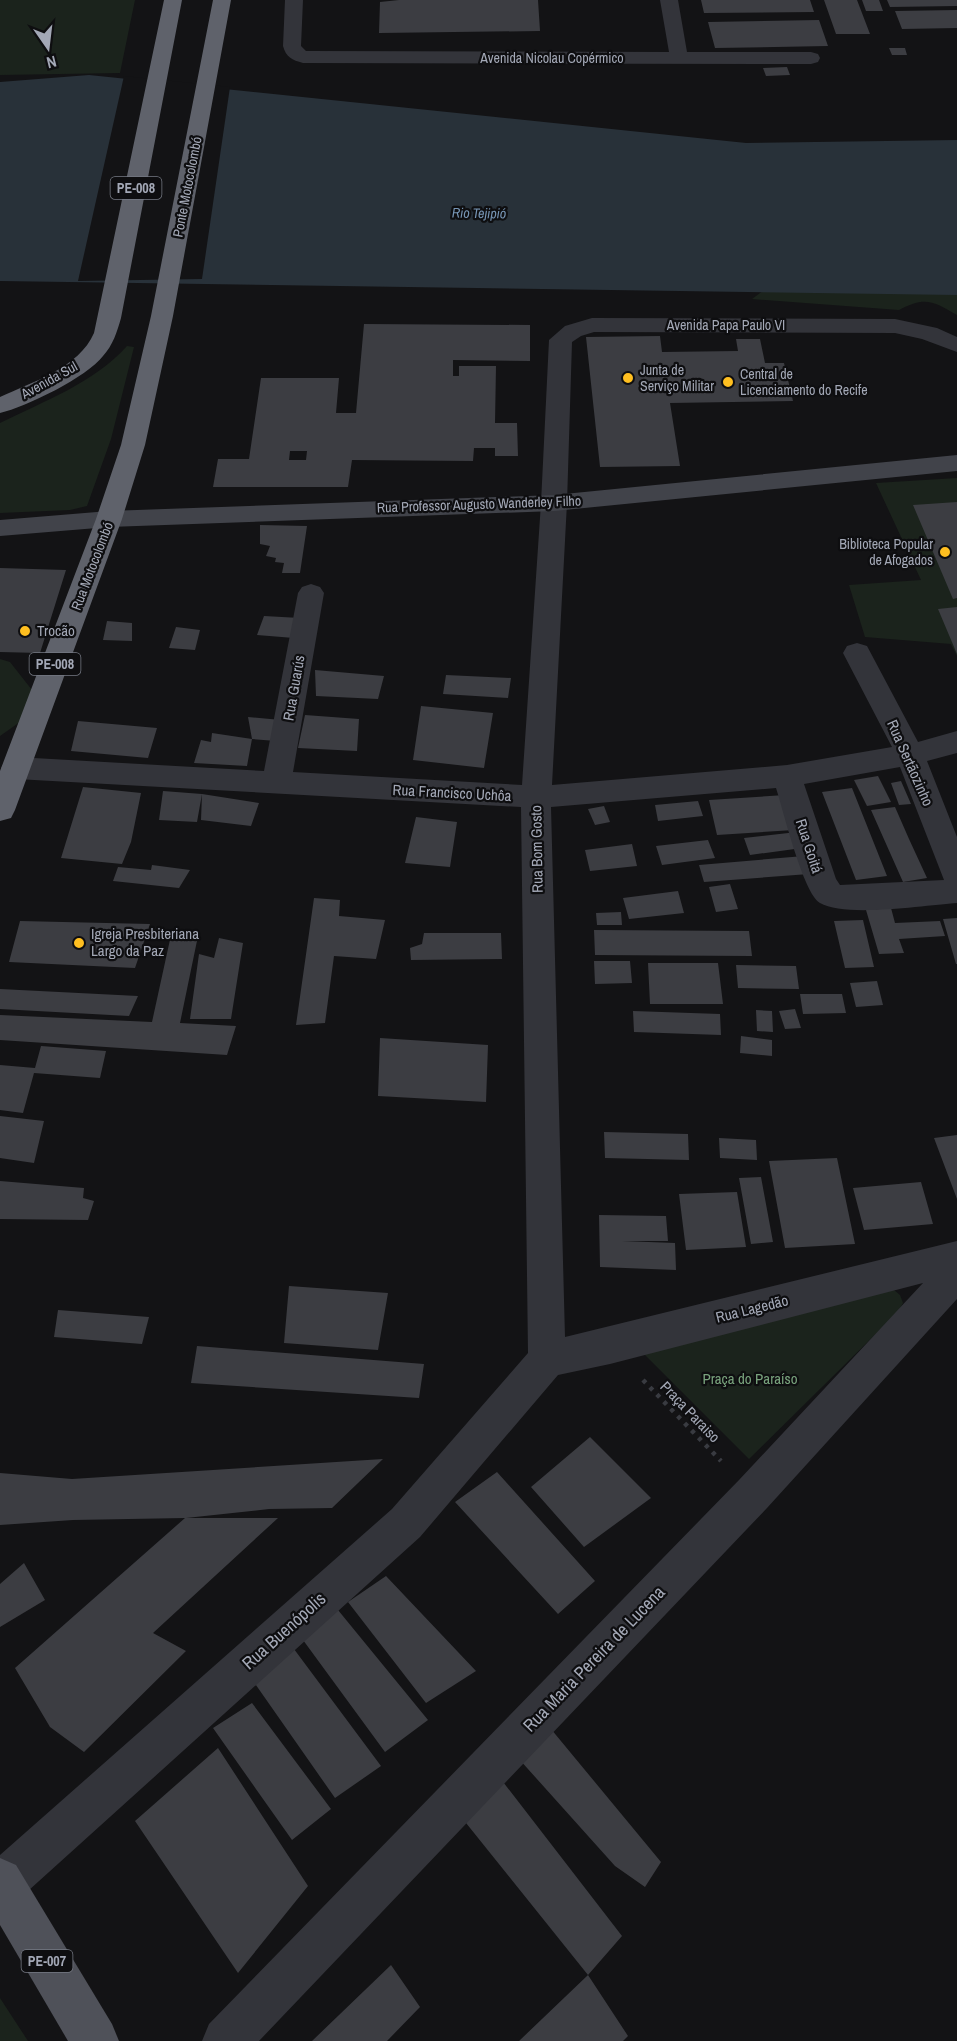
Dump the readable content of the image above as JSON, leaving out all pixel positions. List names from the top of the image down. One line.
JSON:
{"streets":{"highway":["Ponte Motocolombó","PE-008","Avenida Sul","Rua Motocolombó"],"main road":["Rua Professor Augusto Wanderley Filho","PE-007"],"street":["Avenida Nicolau Copérmico","Avenida Papa Paulo VI","Rua Guarús","Rua Sertãozinho","Rua Francisco Uchôa","Rua Goitá","Rua Bom Gosto","Rua Lagedão","Rua Buenópolis","Rua Maria Pereira de Lucena"],"path":["Praça Paraiso"]},"crossings":[["Ponte Motocolombó","Rua Motocolombó"],["Avenida Papa Paulo VI","Rua Bom Gosto"],["Rua Professor Augusto Wanderley Filho","Rua Motocolombó"],["Rua Professor Augusto Wanderley Filho","Rua Bom Gosto"],["Rua Motocolombó","Rua Francisco Uchôa"],["Rua Guarús","Rua Francisco Uchôa"],["Rua Sertãozinho","Rua Francisco Uchôa"],["Rua Francisco Uchôa","Rua Goitá"],["Rua Francisco Uchôa","Rua Bom Gosto"],["Rua Bom Gosto","Rua Lagedão"],["Rua Bom Gosto","Rua Buenópolis"],["Rua Lagedão","Praça Paraiso"],["Rua Lagedão","Rua Buenópolis"],["Praça Paraiso","Rua Maria Pereira de Lucena"],["Rua Buenópolis","PE-007"]],"water":["Rio Tejipió"],"parks":["Praça do Paraíso"],"places":["Junta de Serviço Militar","Central de Licenciamento do Recife","Biblioteca Popular de Afogados","Trocão","Igreja Presbiteriana Largo da Paz"],"north":"bottom"}
